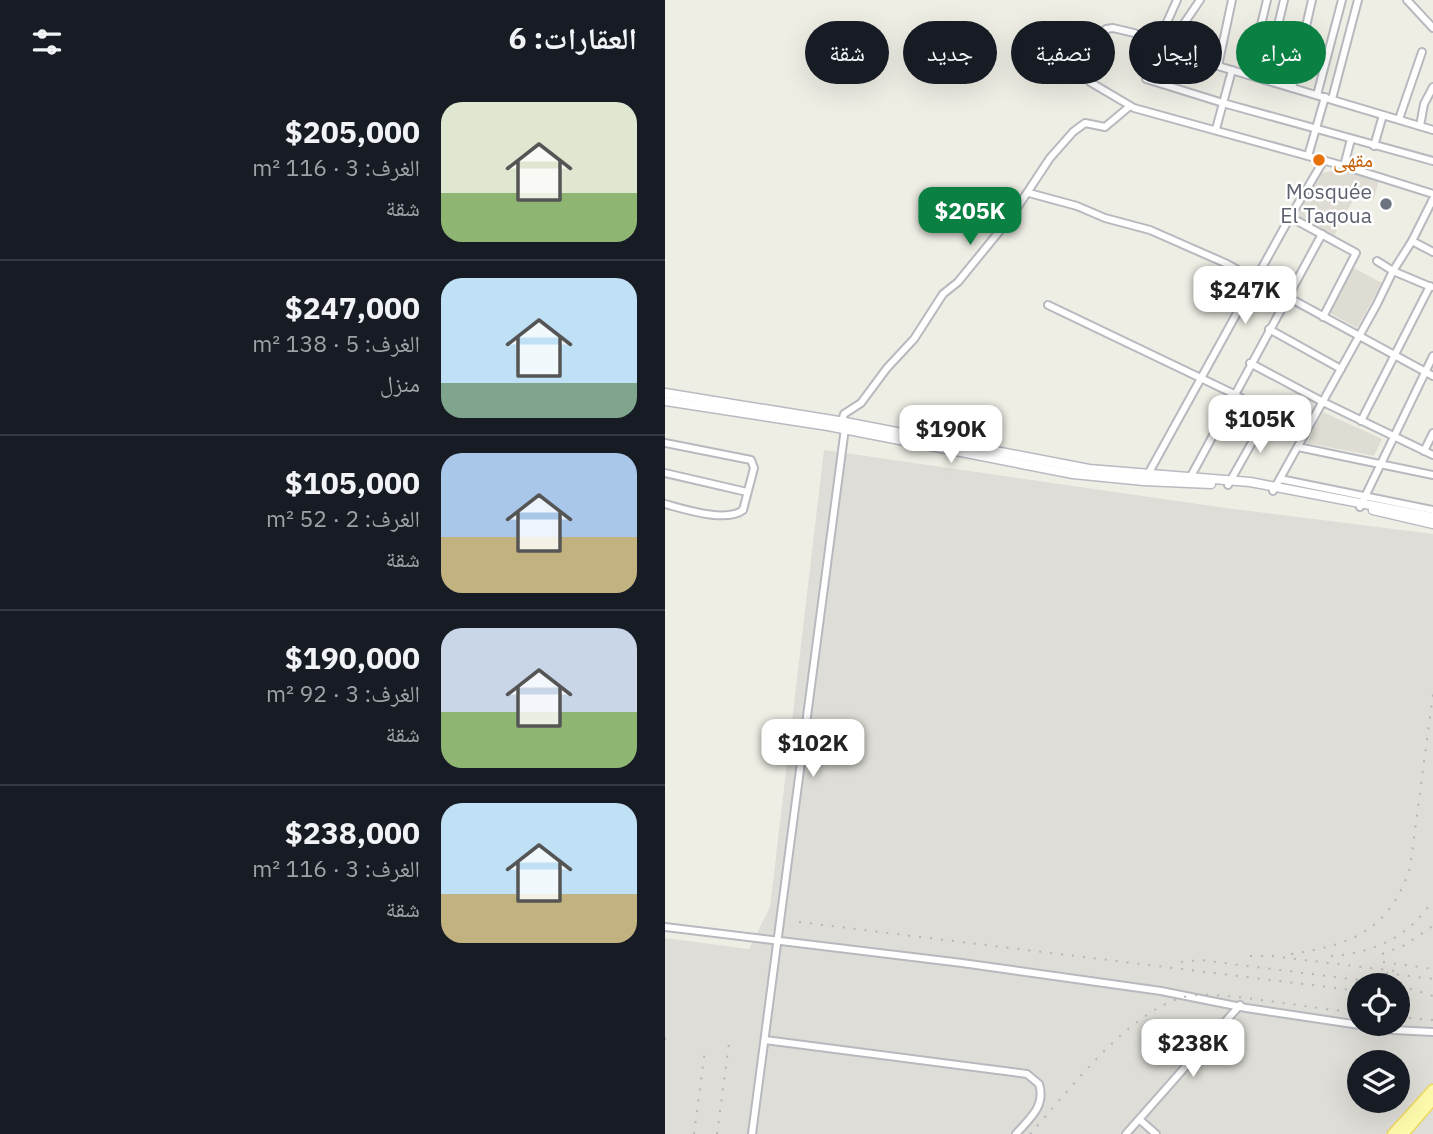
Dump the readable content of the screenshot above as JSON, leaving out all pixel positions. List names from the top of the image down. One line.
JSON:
{"places":["مقهى","Mosquée El Taqoua"],"page":{"heading":"العقارات: 6","chip":["شراء","إيجار","تصفية","جديد","شقة"],"list":[{"name":"$205,000","note":"الغرف: 3 · 116 m² · شقة"},{"name":"$247,000","note":"الغرف: 5 · 138 m² · منزل"},{"name":"$105,000","note":"الغرف: 2 · 52 m² · شقة"},{"name":"$190,000","note":"الغرف: 3 · 92 m² · شقة"},{"name":"$238,000","note":"الغرف: 3 · 116 m² · شقة"}],"price":["$205K","$247K","$105K","$190K","$102K","$238K"]}}
